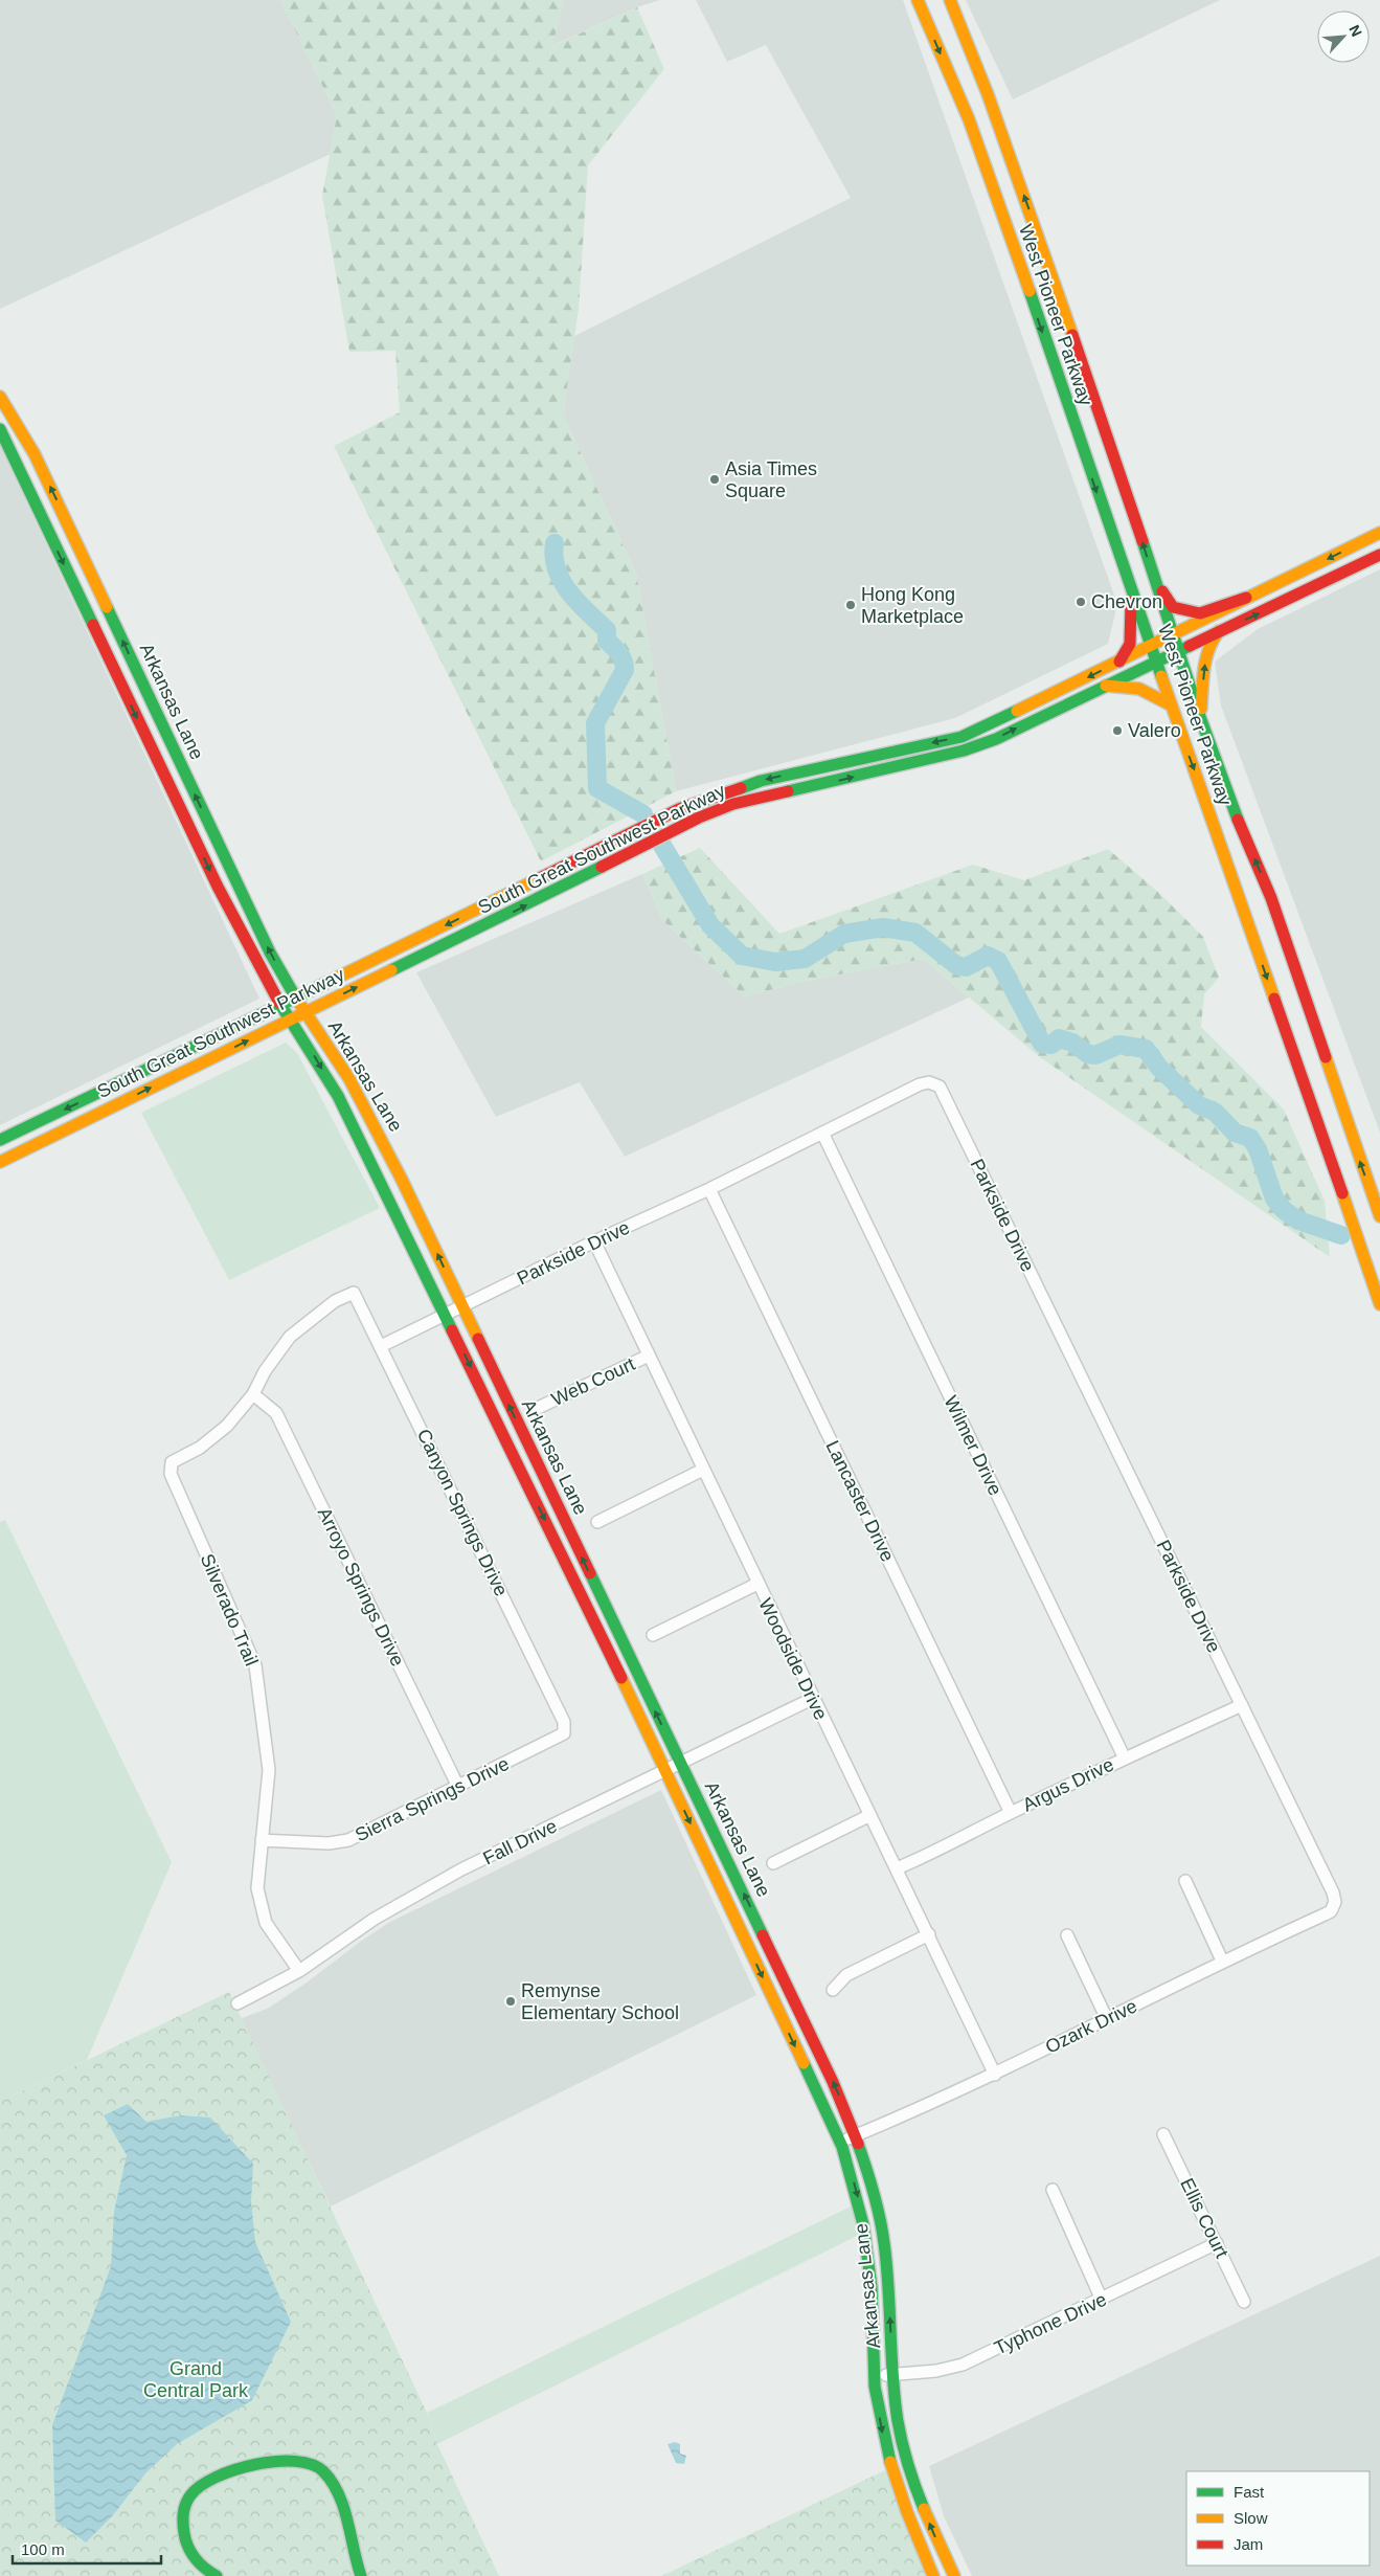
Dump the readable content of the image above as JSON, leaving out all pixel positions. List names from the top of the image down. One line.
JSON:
{"streets":{"main road":["West Pioneer Parkway","Arkansas Lane","South Great Southwest Parkway"],"street":["Parkside Drive","Web Court","Wilmer Drive","Lancaster Drive","Canyon Springs Drive","Arroyo Springs Drive","Silverado Trail","Woodside Drive","Argus Drive","Sierra Springs Drive","Fall Drive","Ozark Drive","Ellis Court","Typhone Drive"]},"crossings":[["West Pioneer Parkway","South Great Southwest Parkway"],["Arkansas Lane","South Great Southwest Parkway"],["Arkansas Lane","Parkside Drive"],["Arkansas Lane","Fall Drive"],["Arkansas Lane","Ozark Drive"],["Arkansas Lane","Typhone Drive"],["Parkside Drive","Wilmer Drive"],["Parkside Drive","Lancaster Drive"],["Parkside Drive","Canyon Springs Drive"],["Parkside Drive","Woodside Drive"],["Parkside Drive","Argus Drive"],["Parkside Drive","Ozark Drive"],["Web Court","Woodside Drive"],["Wilmer Drive","Argus Drive"],["Lancaster Drive","Argus Drive"],["Canyon Springs Drive","Arroyo Springs Drive"],["Canyon Springs Drive","Silverado Trail"],["Canyon Springs Drive","Sierra Springs Drive"],["Arroyo Springs Drive","Silverado Trail"],["Arroyo Springs Drive","Sierra Springs Drive"],["Silverado Trail","Sierra Springs Drive"],["Silverado Trail","Fall Drive"],["Woodside Drive","Argus Drive"],["Woodside Drive","Fall Drive"],["Woodside Drive","Ozark Drive"],["Ellis Court","Typhone Drive"]],"parks":["Grand Central Park"],"places":["Asia Times Square","Chevron","Hong Kong Marketplace","Valero","Remynse Elementary School"],"legend":["Fast","Slow","Jam"],"scale_bar":"100 m","north":"top right"}
